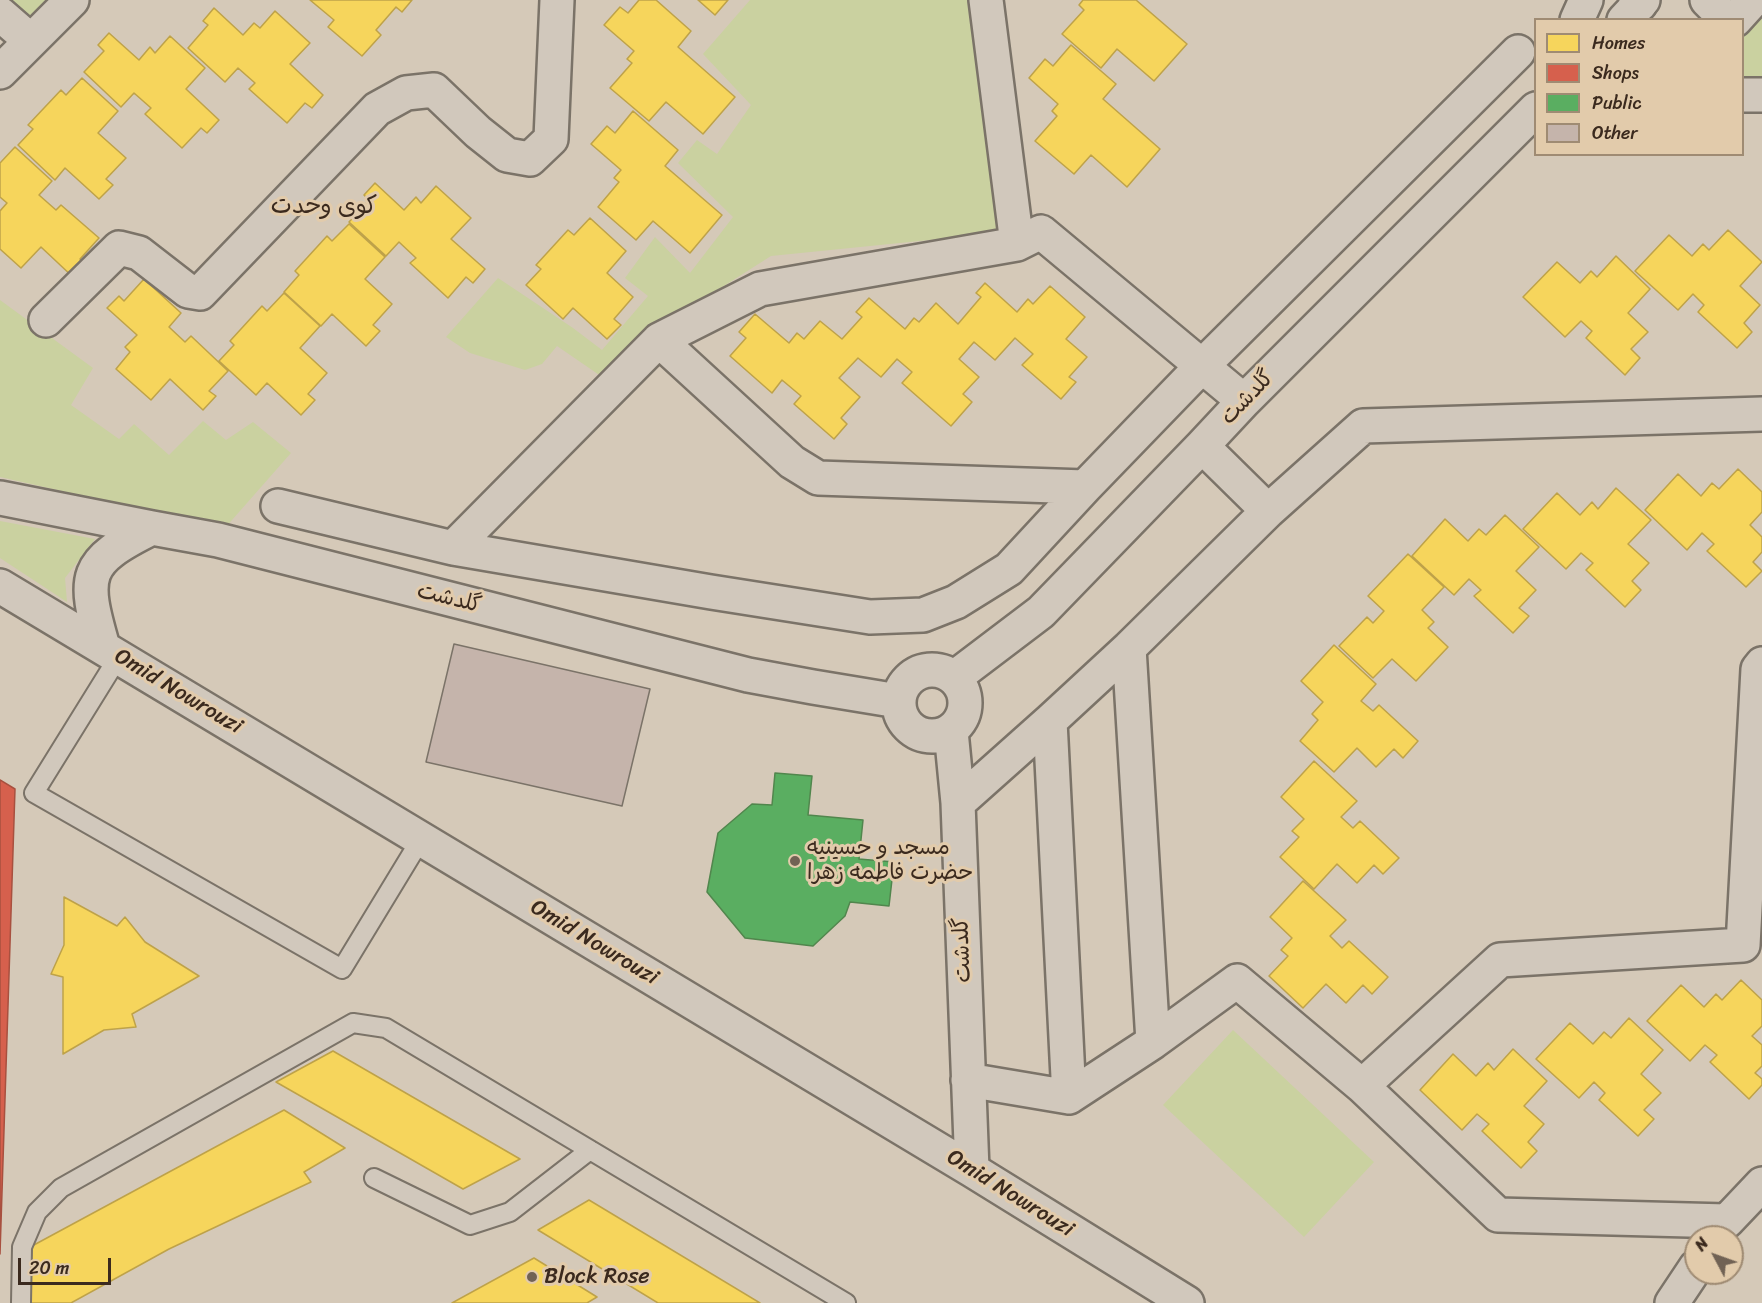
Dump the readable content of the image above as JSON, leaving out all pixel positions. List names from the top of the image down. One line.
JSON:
{"streets":{"street":["گلدشت","Omid Nowrouzi"]},"crossings":[["گلدشت","Omid Nowrouzi"]],"districts":["کوی وحدت"],"places":["مسجد و حسینیه حضرت فاطمه زهرا","Block Rose"],"legend":["Homes","Shops","Public","Other"],"scale_bar":"20 m","north":"top left"}
